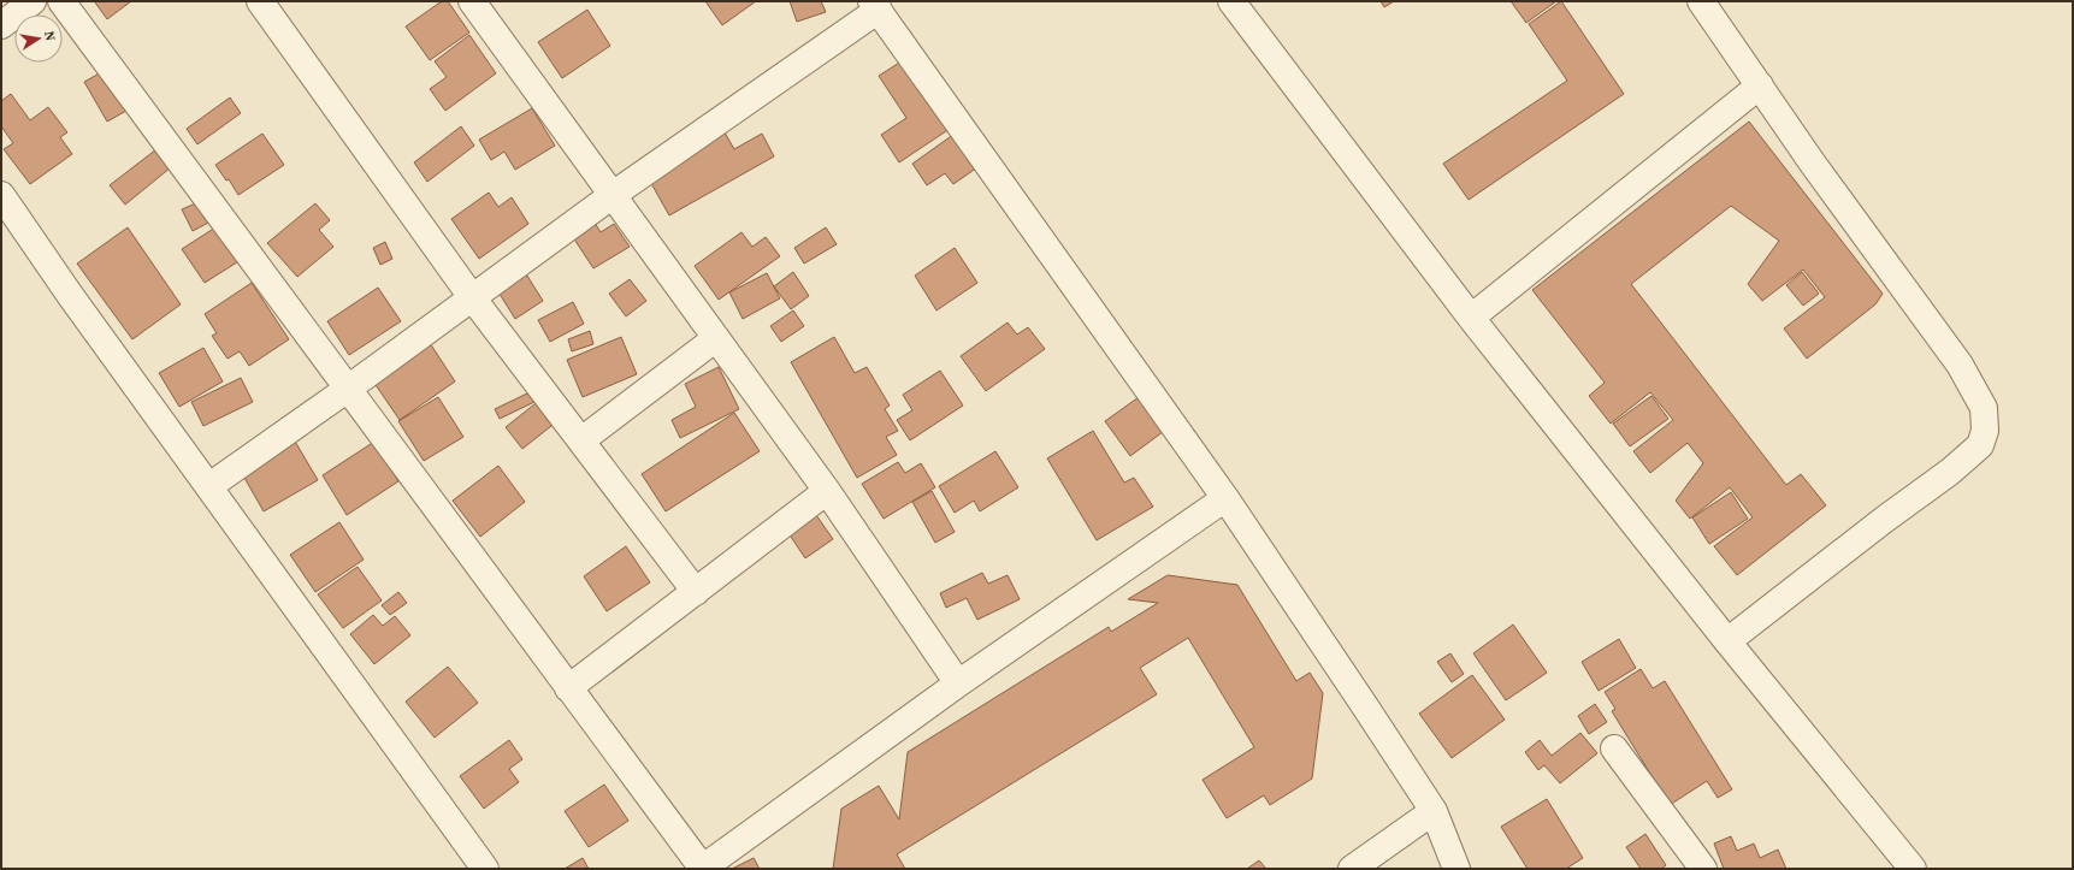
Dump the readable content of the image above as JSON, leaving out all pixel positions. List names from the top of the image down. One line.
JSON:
{"north":"right"}
